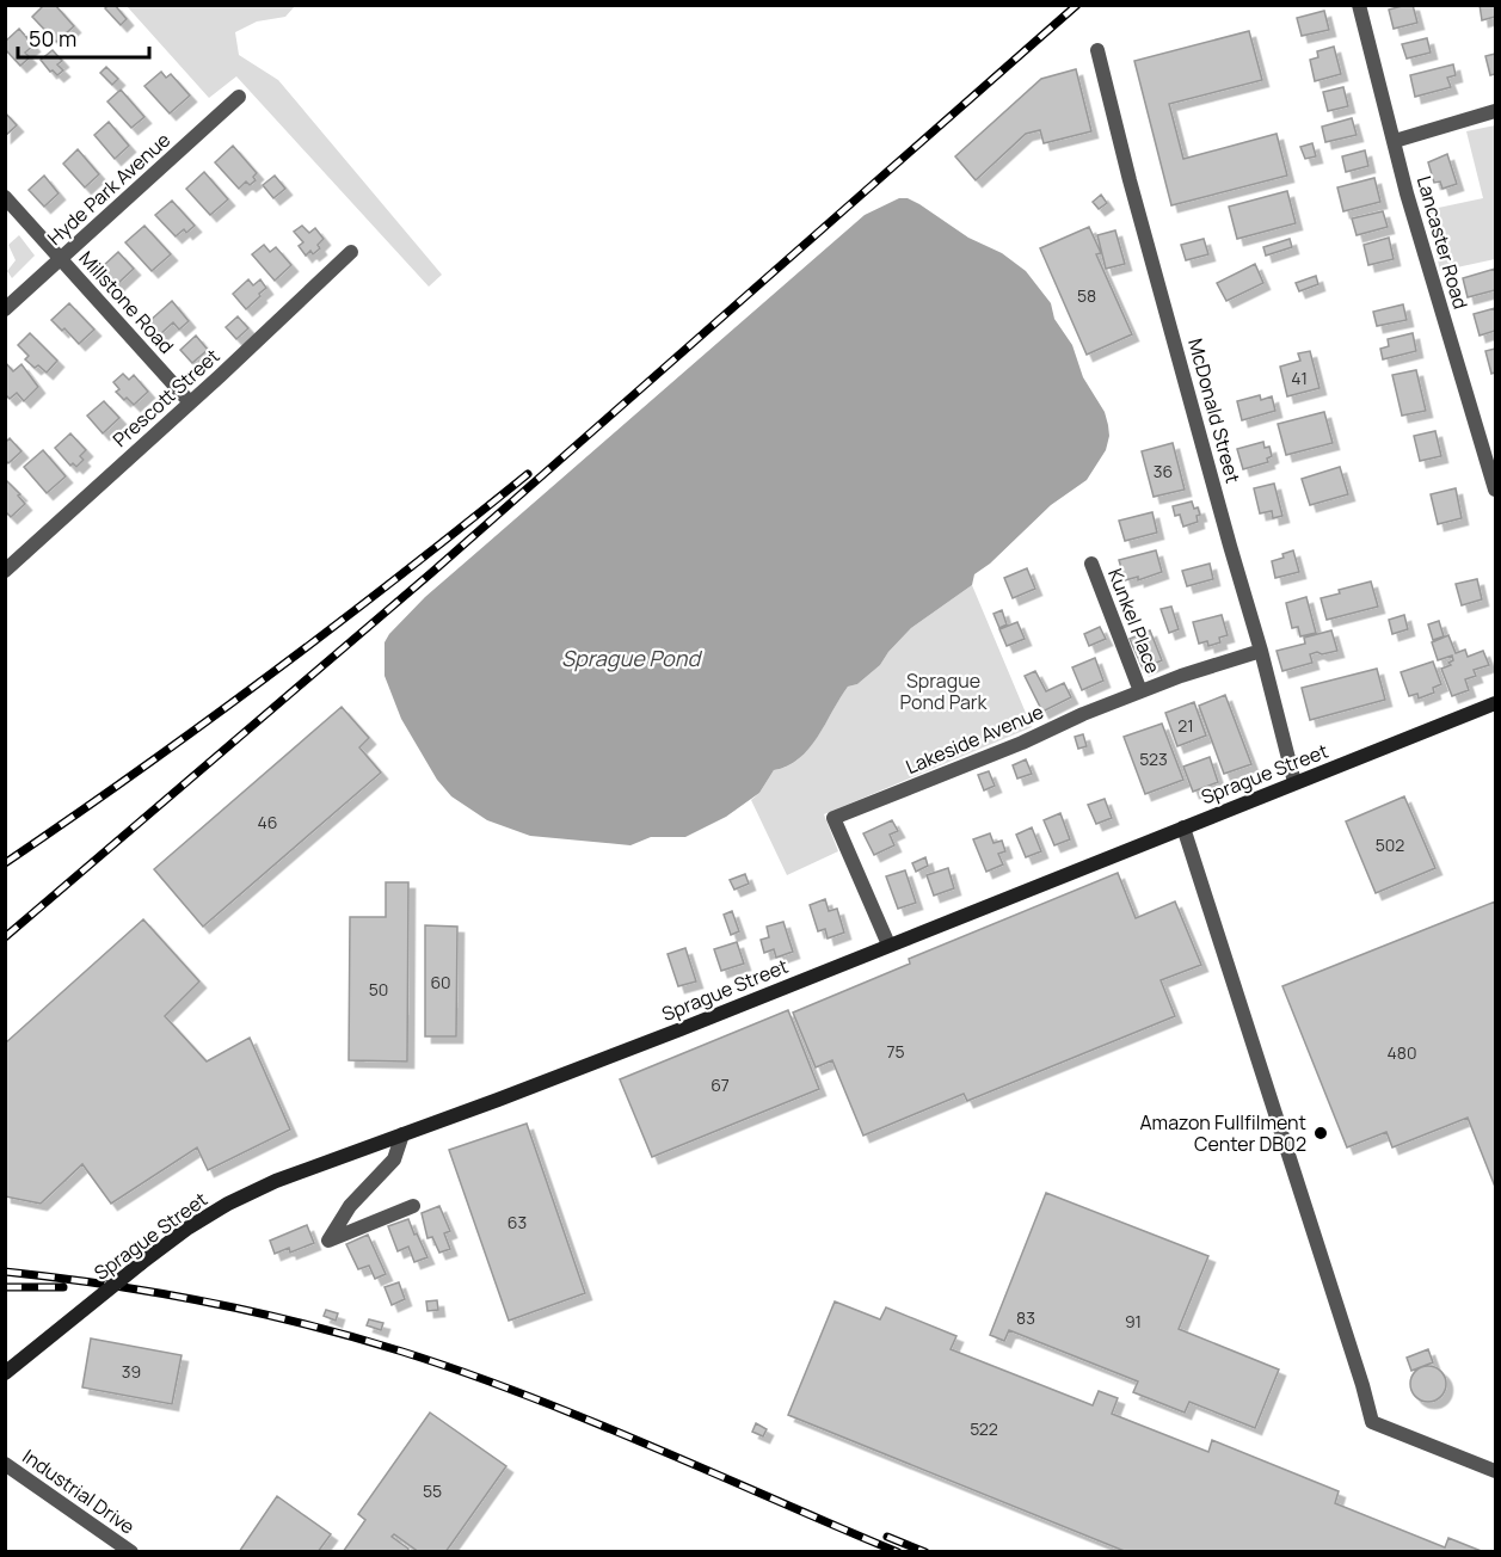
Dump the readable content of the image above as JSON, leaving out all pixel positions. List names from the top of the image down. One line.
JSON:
{"streets":{"main road":["Sprague Street"],"street":["Hyde Park Avenue","Lancaster Road","Millstone Road","Prescott Street","McDonald Street","Kunkel Place","Lakeside Avenue","Industrial Drive"]},"crossings":[["Hyde Park Avenue","Millstone Road"],["Millstone Road","Prescott Street"],["McDonald Street","Lakeside Avenue"],["McDonald Street","Sprague Street"],["Kunkel Place","Lakeside Avenue"],["Lakeside Avenue","Sprague Street"]],"water":["Sprague Pond"],"parks":["Sprague Pond Park"],"places":["Amazon Fullfilment Center DB02"],"house_numbers":["58","41","36","21","523","46","502","60","50","75","480","67","63","83","91","39","522","55"],"scale_bar":"50 m"}
